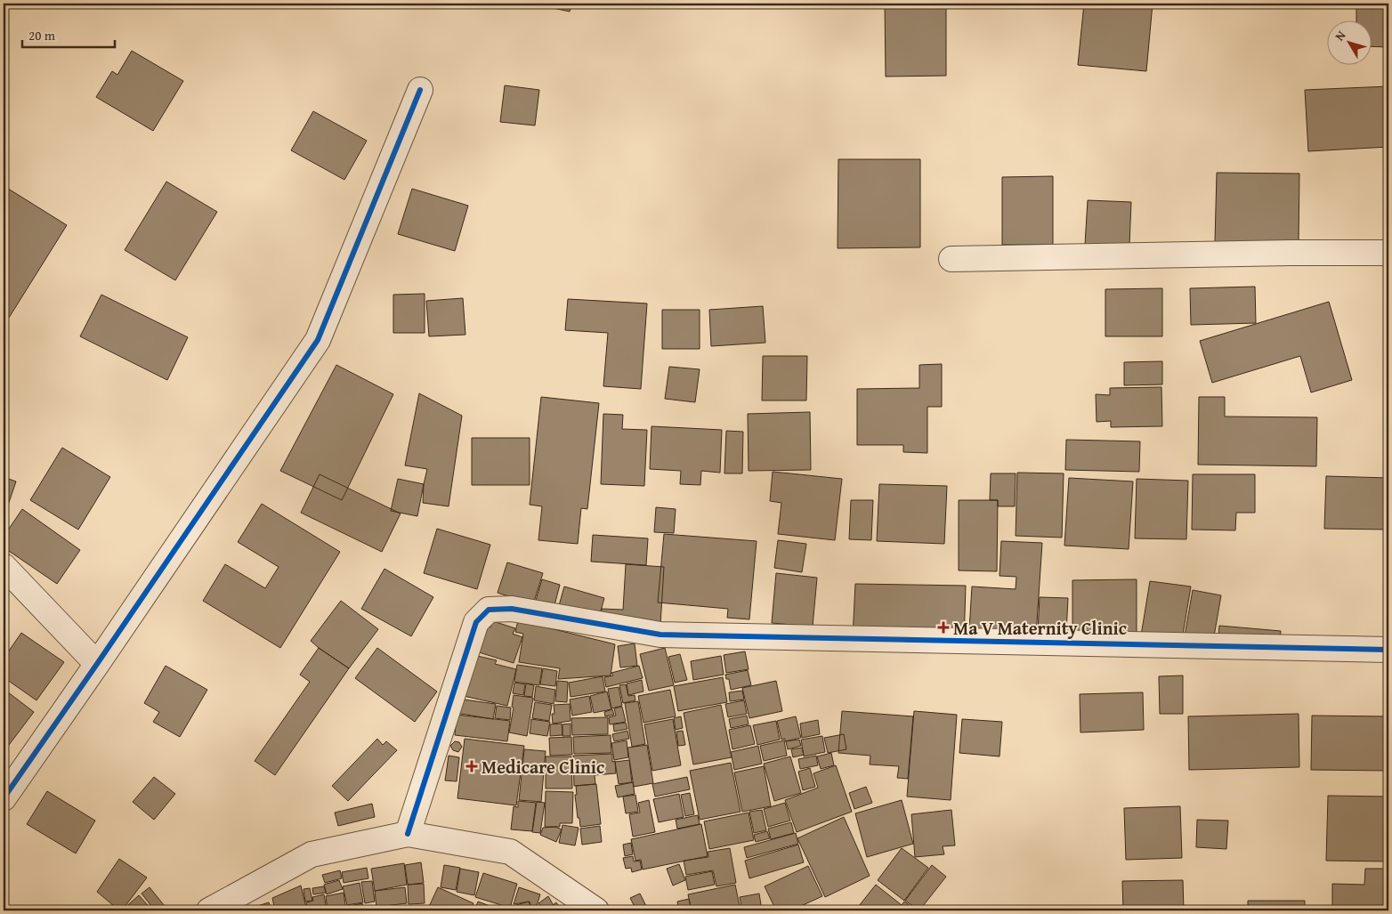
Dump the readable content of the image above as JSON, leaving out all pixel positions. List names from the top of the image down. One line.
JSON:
{"places":{"health":["Ma V Maternity Clinic","Medicare Clinic"]},"scale_bar":"20 m","north":"top left"}
